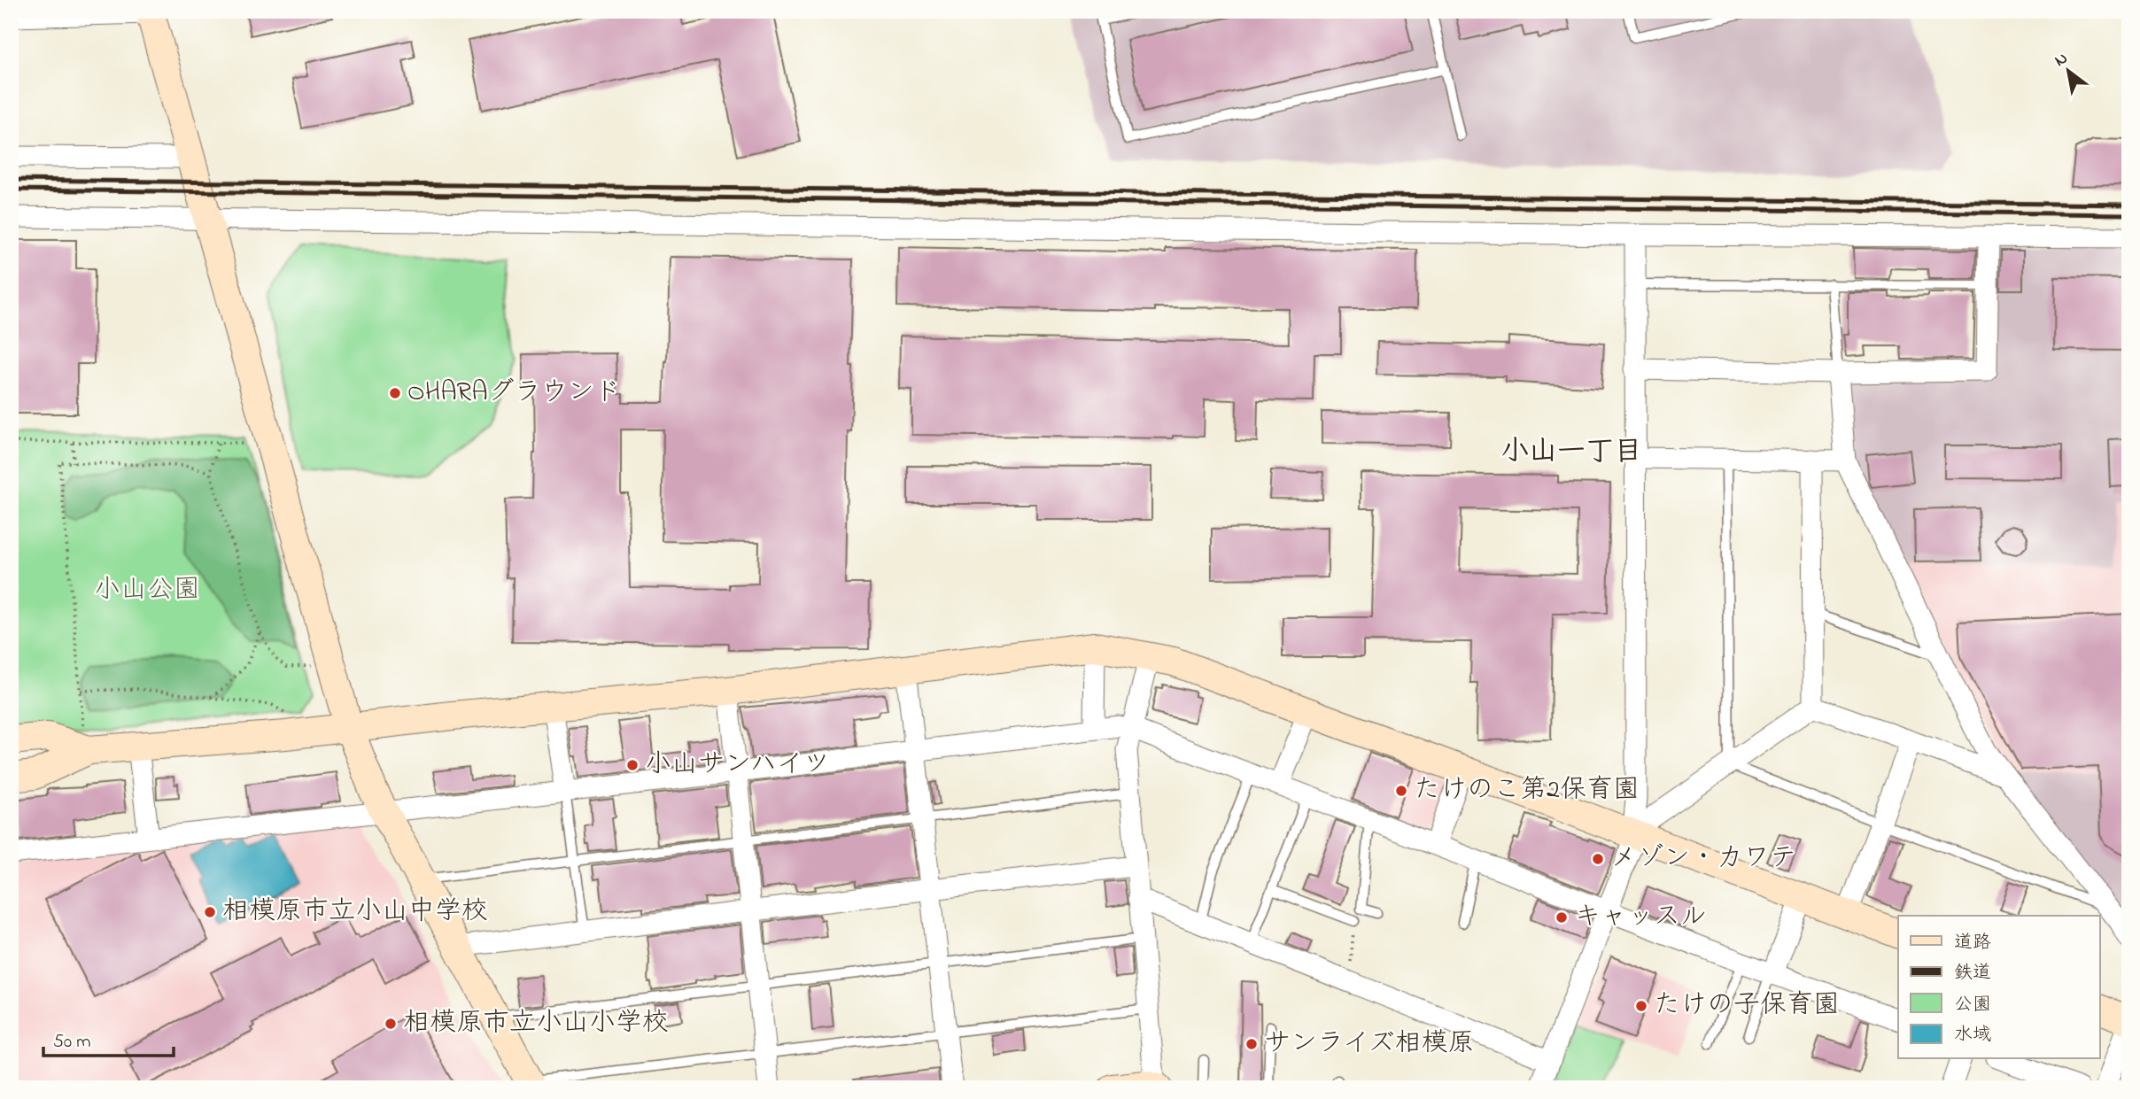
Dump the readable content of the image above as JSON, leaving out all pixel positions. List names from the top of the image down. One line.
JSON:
{"districts":["小山一丁目"],"parks":["小山公園"],"places":["OHARAグラウンド","小山サンハイツ","たけのこ第2保育園","メゾン・カワテ","相模原市立小山中学校","キャッスル","たけの子保育園","相模原市立小山小学校","サンライズ相模原"],"legend":["道路","鉄道","公園","水域"],"scale_bar":"50 m","north":"top left"}
